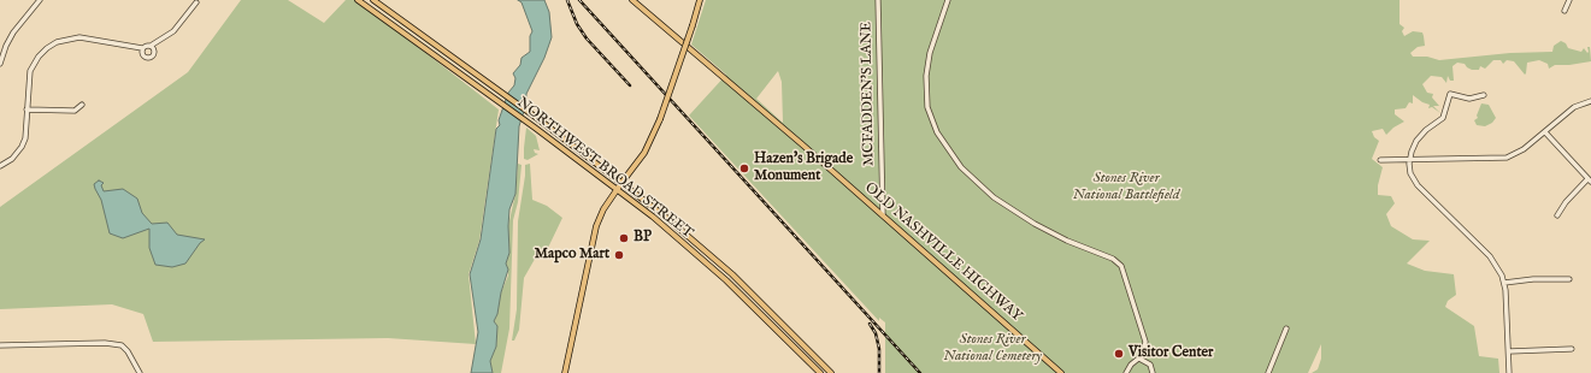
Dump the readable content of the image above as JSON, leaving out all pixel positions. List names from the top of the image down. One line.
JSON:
{"streets":{"main road":["NORTHWEST BROAD STREET","OLD NASHVILLE HIGHWAY"],"street":["MCFADDEN'S LANE"]},"crossings":[["MCFADDEN'S LANE","OLD NASHVILLE HIGHWAY"]],"parks":["Stones River National Battlefield","Stones River National Cemetery"],"places":["Hazen's Brigade Monument","BP","Mapco Mart","Visitor Center"]}
